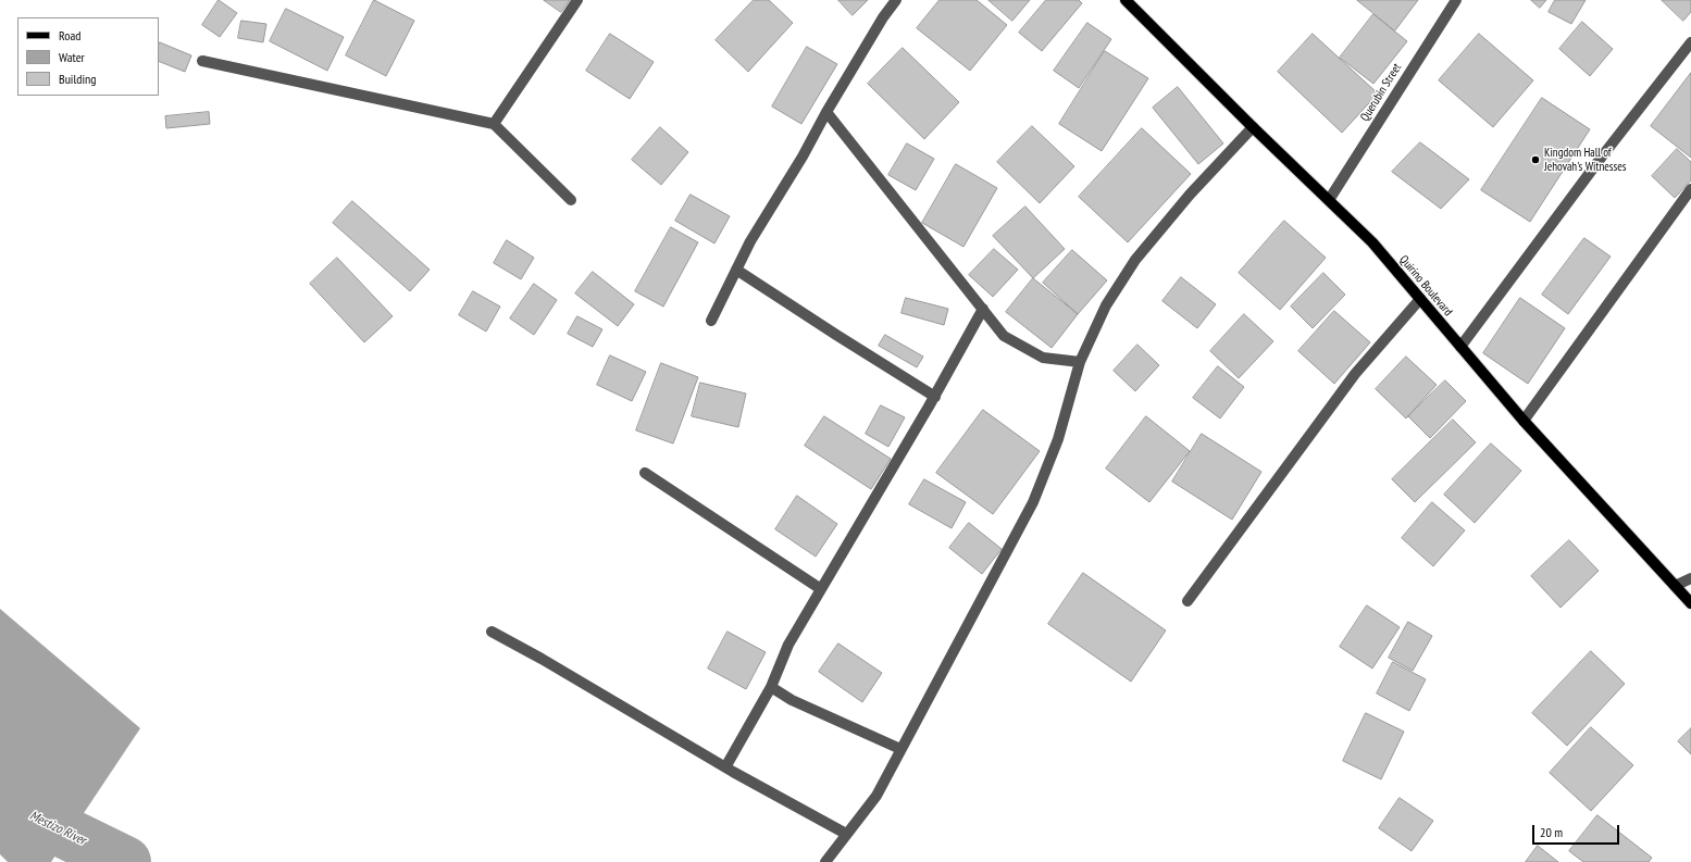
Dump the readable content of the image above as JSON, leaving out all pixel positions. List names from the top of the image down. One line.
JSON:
{"streets":{"main road":["Quirino Boulevard"],"street":["Querubin Street"]},"crossings":[["Querubin Street","Quirino Boulevard"]],"water":["Mestizo River"],"places":["Kingdom Hall of Jehovah's Witnesses"],"legend":["Road","Water","Building"],"scale_bar":"20 m"}
